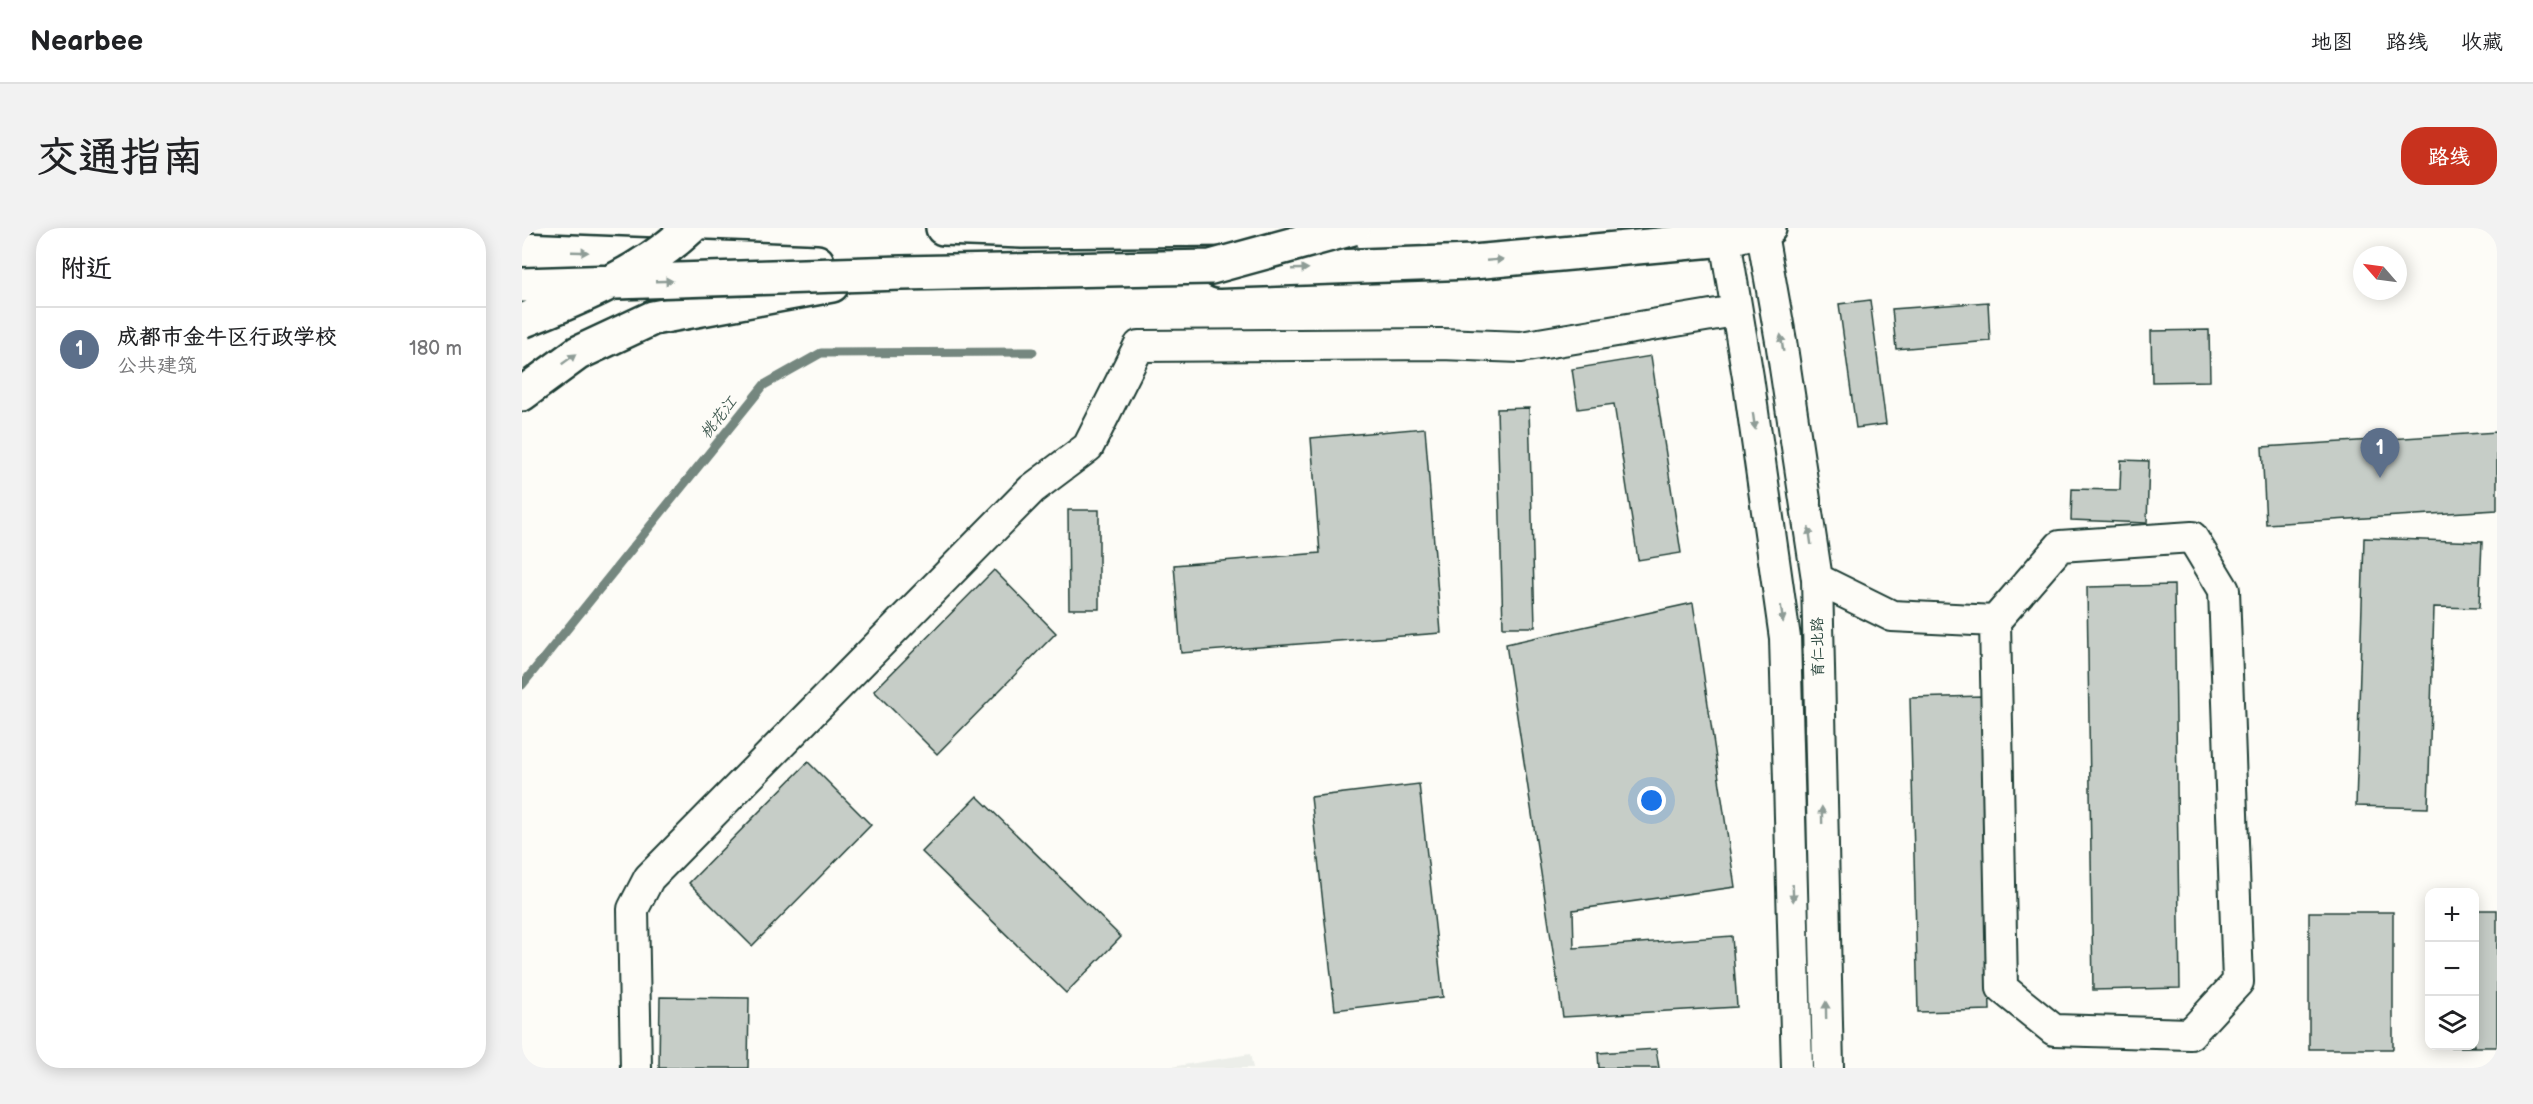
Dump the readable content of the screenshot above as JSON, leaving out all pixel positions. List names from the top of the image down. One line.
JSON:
{"streets":{"street":["育仁北路"]},"water":["桃花江"],"north":"top left","page":{"header":"Nearbee","nav":["地图","路线","收藏"],"buttons":"路线","title":"交通指南","heading":"附近","list":[{"mark":"1","name":"成都市金牛区行政学校","note":"公共建筑","value":"180 m"}],"pins":"1","map_buttons":["+","−"]}}
